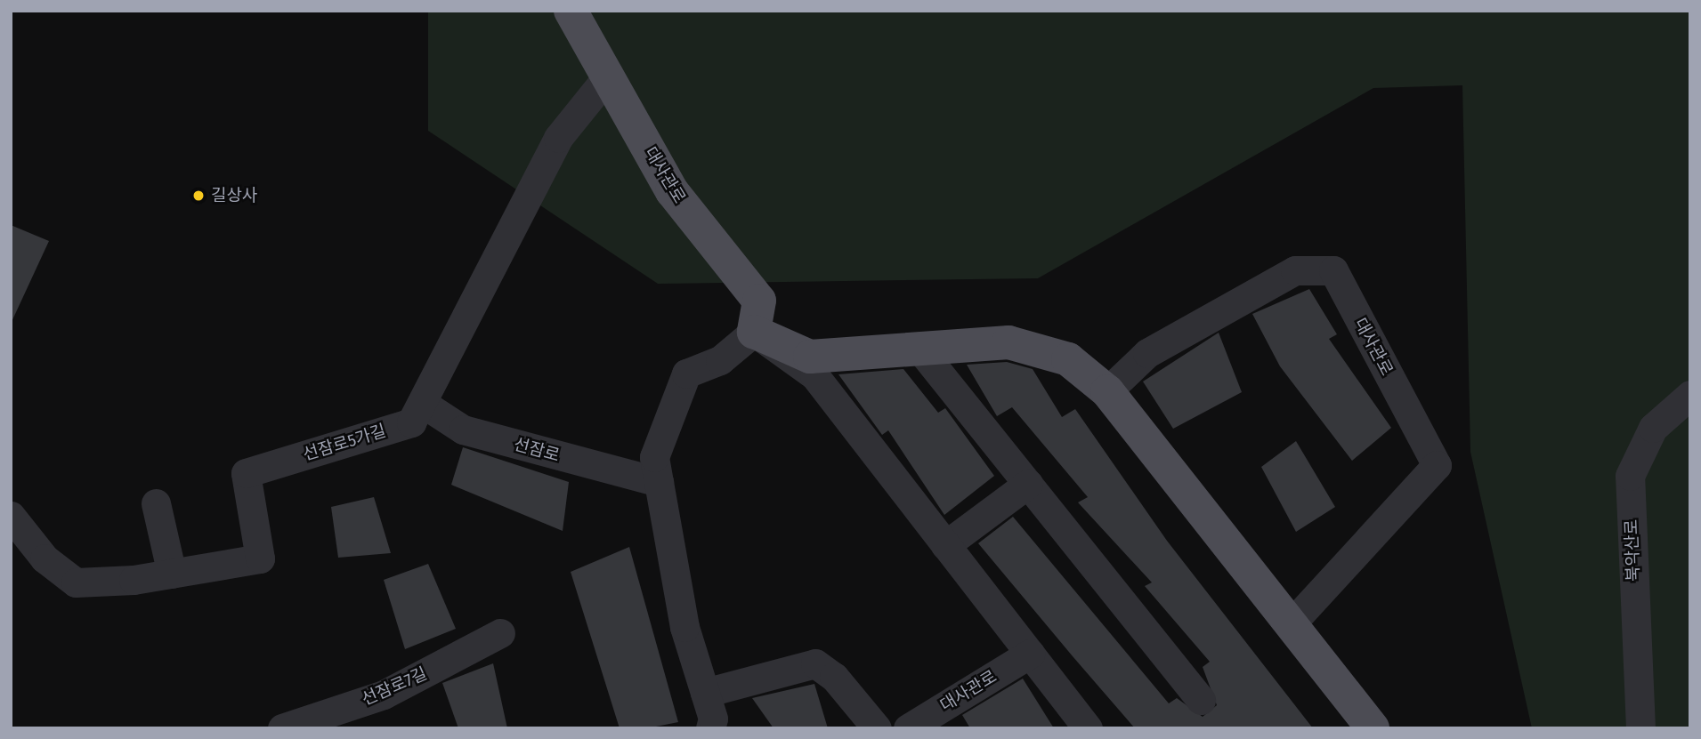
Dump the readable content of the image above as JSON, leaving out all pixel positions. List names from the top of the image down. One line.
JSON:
{"streets":{"main road":["대사관로"],"street":["선잠로5가길","선잠로","북악산로","선잠로7길"]},"crossings":[["대사관로","선잠로5가길"],["선잠로5가길","선잠로"]],"places":["길상사"]}
